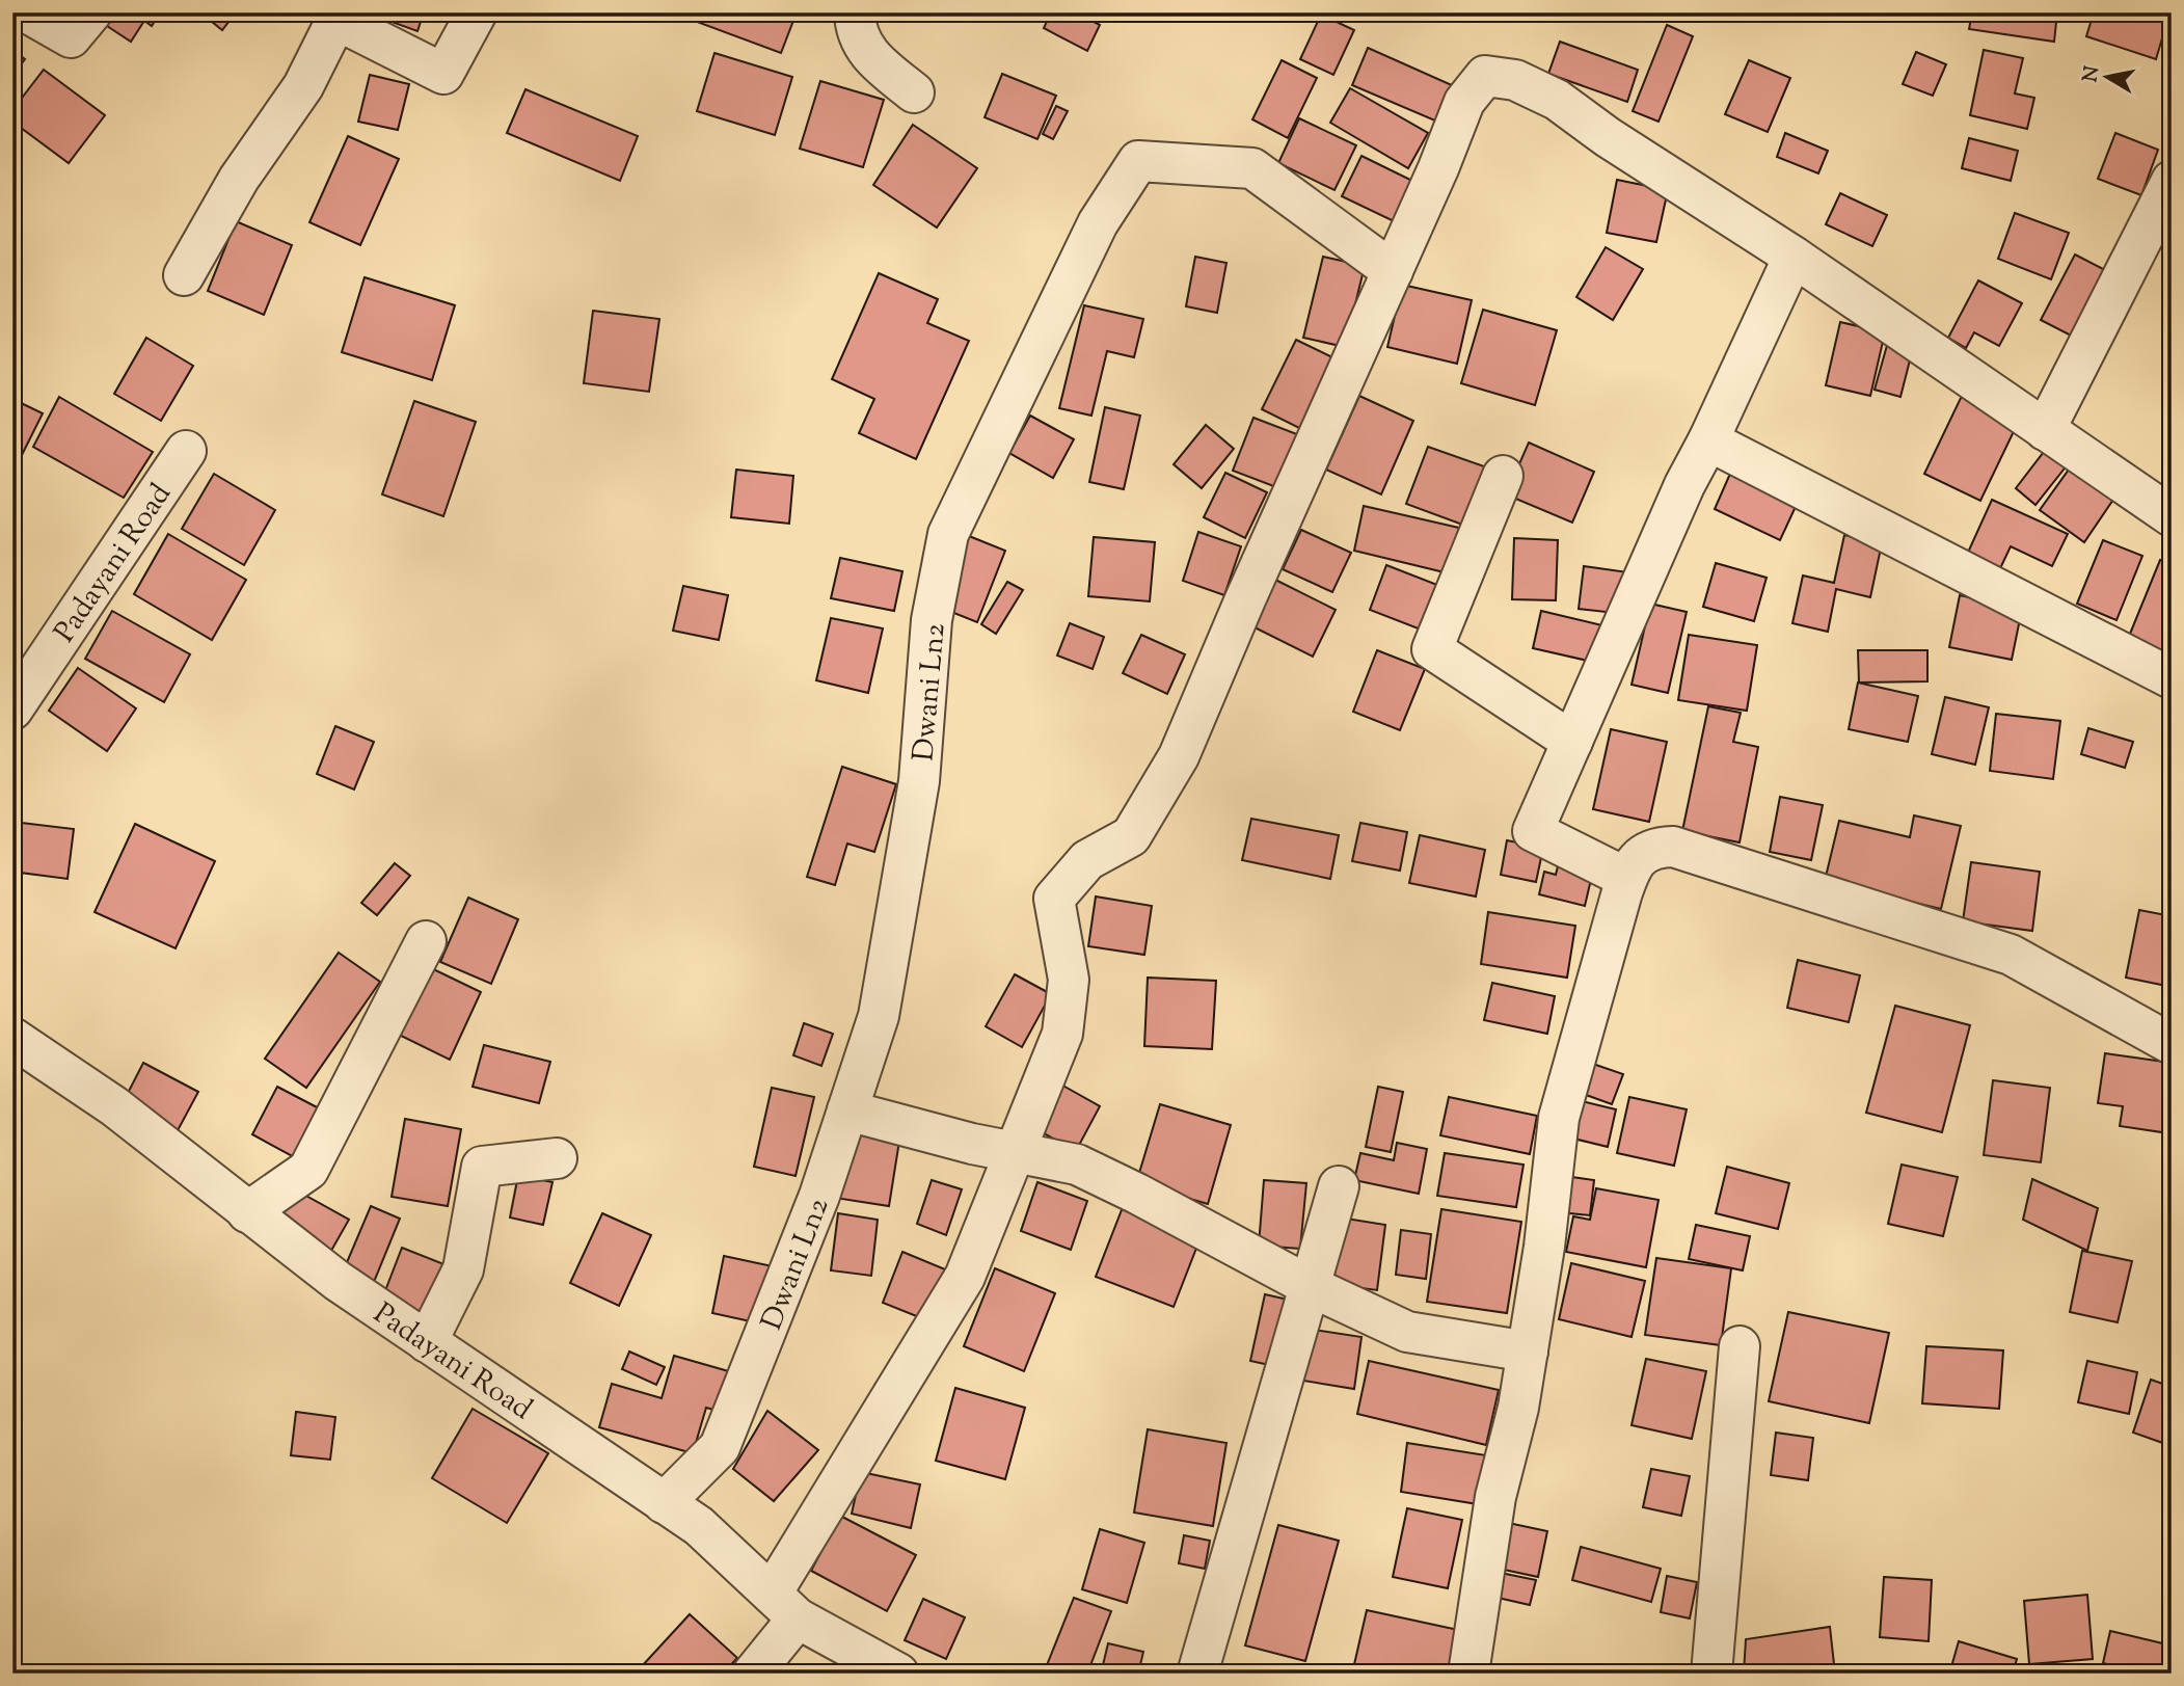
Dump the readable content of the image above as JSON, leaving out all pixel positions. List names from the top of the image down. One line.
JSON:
{"streets":{"street":["Padayani Road","Dwani Ln2"]},"crossings":[["Padayani Road","Dwani Ln2"]],"north":"left"}
